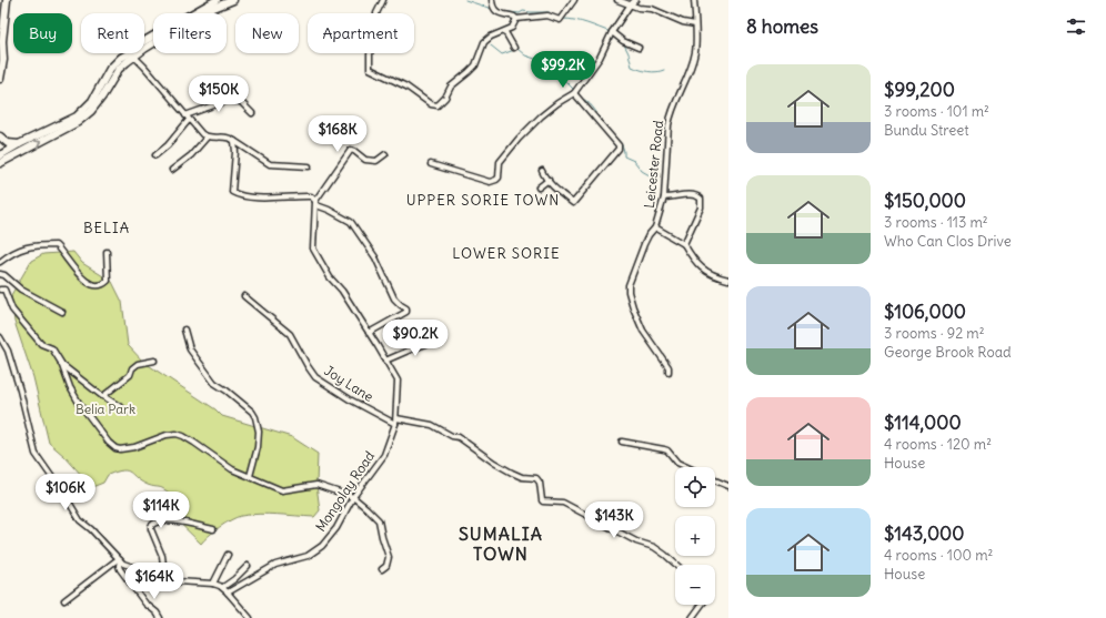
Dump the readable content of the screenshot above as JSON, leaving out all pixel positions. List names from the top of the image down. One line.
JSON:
{"streets":{"street":["Leicester Road","Joy Lane","Mongolay Road"]},"crossings":[["Joy Lane","Mongolay Road"]],"districts":["UPPER SORIE TOWN","BELIA","LOWER SORIE","SUMALIA TOWN"],"parks":["Belia Park"],"page":{"heading":"8 homes","chip":["Buy","Rent","Filters","New","Apartment"],"price":["$99.2K","$150K","$168K","$90.2K","$106K","$114K","$143K","$164K"],"list":[{"name":"$99,200","note":"3 rooms · 101 m² · Bundu Street"},{"name":"$150,000","note":"3 rooms · 113 m² · Who Can Clos Drive"},{"name":"$106,000","note":"3 rooms · 92 m² · George Brook Road"},{"name":"$114,000","note":"4 rooms · 120 m² · House"},{"name":"$143,000","note":"4 rooms · 100 m² · House"}],"map_buttons":["+","−"]}}
